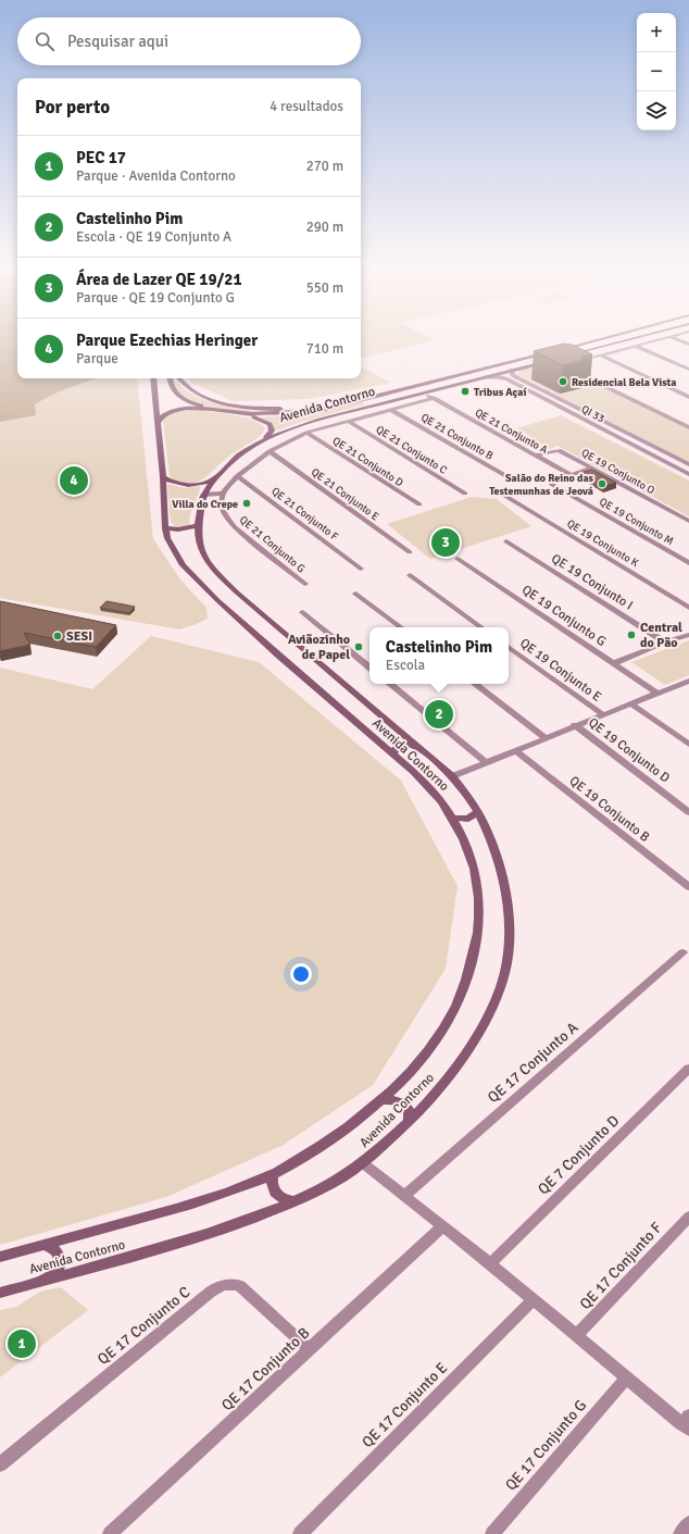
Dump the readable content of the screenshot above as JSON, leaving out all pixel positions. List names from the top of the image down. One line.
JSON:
{"streets":{"main road":["Avenida Contorno"],"street":["QI 33","QE 21 Conjunto A","QE 21 Conjunto B","QE 21 Conjunto C","QE 21 Conjunto D","QE 19 Conjunto O","QE 21 Conjunto E","QE 21 Conjunto F","QE 19 Conjunto M","QE 19 Conjunto K","QE 21 Conjunto G","QE 19 Conjunto I","QE 19 Conjunto G","QE 19 Conjunto E","QE 19 Conjunto D","QE 19 Conjunto B","QE 17 Conjunto A","QE 7 Conjunto D","QE 17 Conjunto F","QE 17 Conjunto C","QE 17 Conjunto B","QE 17 Conjunto E","QE 17 Conjunto G"]},"crossings":[["Avenida Contorno","QI 33"],["Avenida Contorno","QE 21 Conjunto A"],["QE 21 Conjunto A","QE 19 Conjunto O"],["QE 17 Conjunto C","QE 17 Conjunto B"]],"places":["Residencial Bela Vista","Tribus Açaí","Salão do Reino das Testemunhas de Jeová","Villa do Crepe","Central do Pão","SESI","Aviãozinho de Papel"],"page":{"map_buttons":["+","−"],"search":"Pesquisar aqui","heading":["Por perto","4 resultados"],"list":[{"mark":"1","name":"PEC 17","note":"Parque · Avenida Contorno","value":"270 m"},{"mark":"2","name":"Castelinho Pim","note":"Escola · QE 19 Conjunto A","value":"290 m"},{"mark":"3","name":"Área de Lazer QE 19/21","note":"Parque · QE 19 Conjunto G","value":"550 m"},{"mark":"4","name":"Parque Ezechias Heringer","note":"Parque","value":"710 m"}],"pins":["4","3","2","1"],"popup":["Castelinho Pim","Escola"]}}
